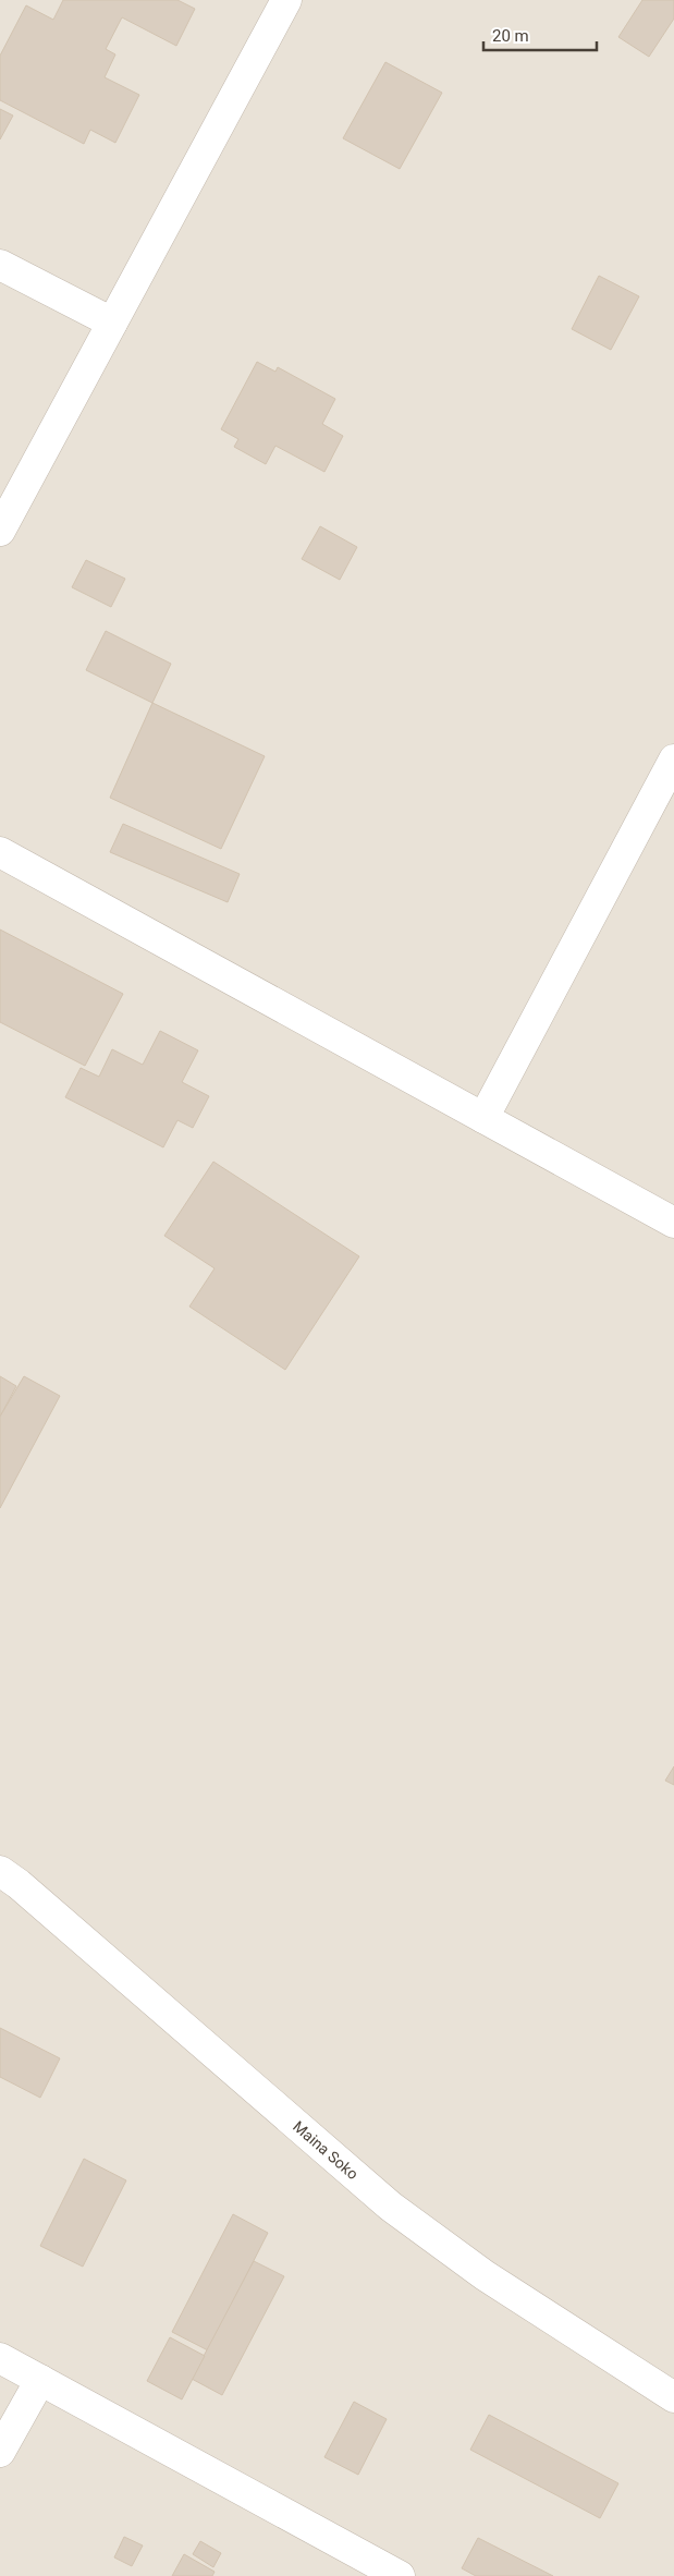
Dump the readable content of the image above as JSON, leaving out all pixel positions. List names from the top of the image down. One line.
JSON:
{"streets":{"street":["Maina Soko"]},"scale_bar":"20 m"}
